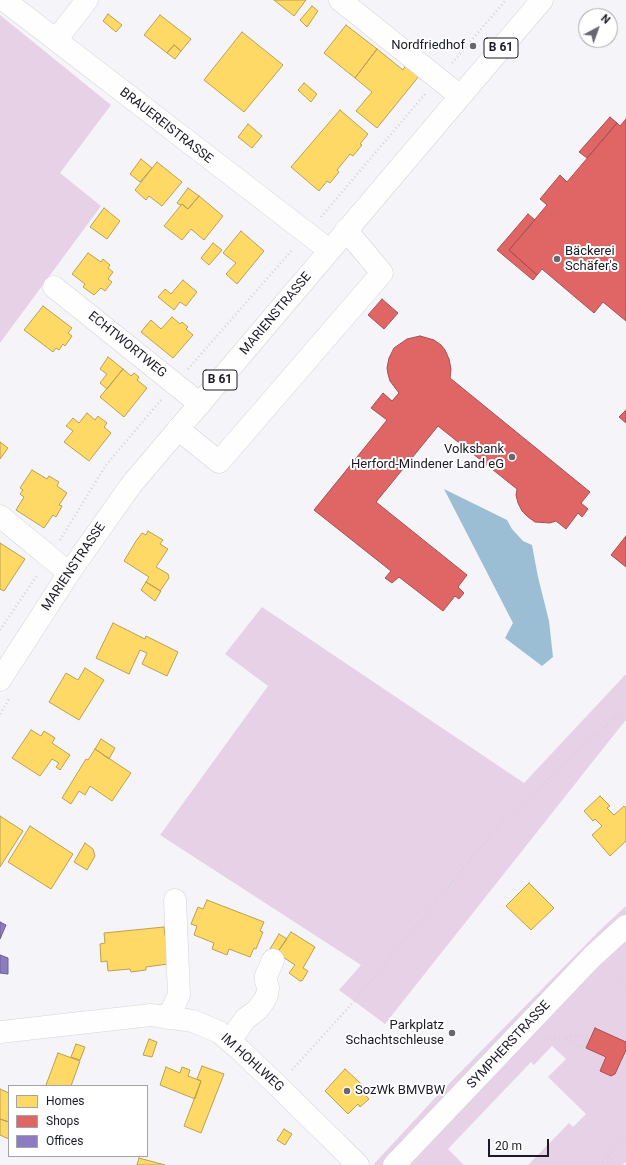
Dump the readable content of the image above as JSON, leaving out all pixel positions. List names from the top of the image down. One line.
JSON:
{"streets":{"street":["B 61","BRAUEREISTRASSE","MARIENSTRASSE","ECHTWORTWEG","SYMPHERSTRASSE","IM HOHLWEG"]},"crossings":[["BRAUEREISTRASSE","MARIENSTRASSE"],["MARIENSTRASSE","ECHTWORTWEG"]],"places":["Nordfriedhof","Bäckerei Schäfer's","Volksbank Herford-Mindener Land eG","Parkplatz Schachtschleuse","SozWk BMVBW"],"legend":["Homes","Shops","Offices"],"scale_bar":"20 m","north":"top right"}
